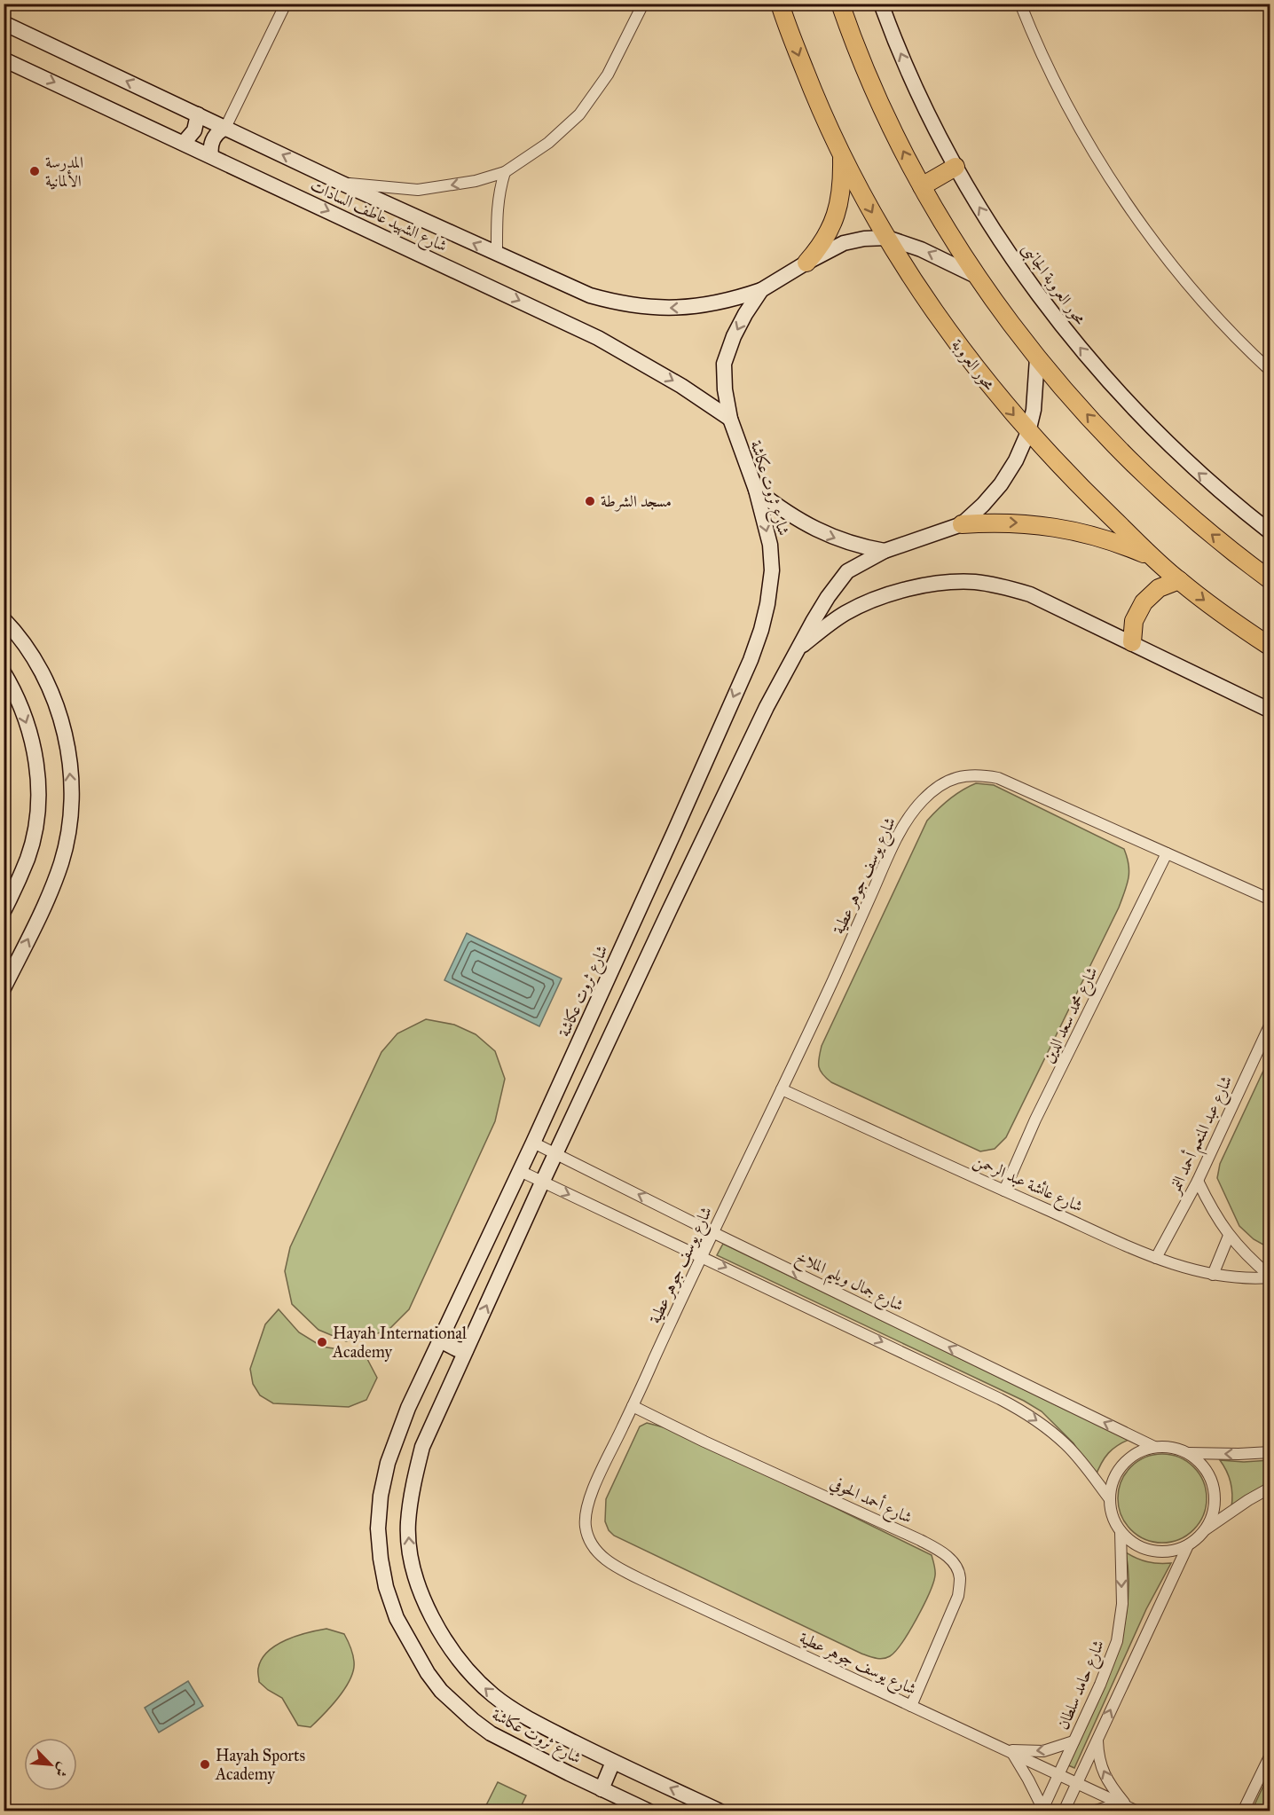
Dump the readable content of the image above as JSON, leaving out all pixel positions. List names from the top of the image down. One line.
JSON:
{"streets":{"main road":["محور العروبة"],"street":["شارع الشهيد عاطف السادات","محور العروبة الجانبى","شارع ثروت عكاشة","شارع يوسف جوهر عطية","شارع محمد سعد الدين","شارع عبد المنعم أحمد النمر","شارع عائشة عبد الرحمن","شارع جمال ويليم الملاخ","شارع أحمد الحوفي","شارع حامد سلطان"]},"crossings":[["شارع الشهيد عاطف السادات","شارع ثروت عكاشة"],["محور العروبة","شارع ثروت عكاشة"],["شارع ثروت عكاشة","شارع جمال ويليم الملاخ"],["شارع يوسف جوهر عطية","شارع محمد سعد الدين"],["شارع يوسف جوهر عطية","شارع عائشة عبد الرحمن"],["شارع يوسف جوهر عطية","شارع جمال ويليم الملاخ"],["شارع يوسف جوهر عطية","شارع أحمد الحوفي"],["شارع يوسف جوهر عطية","شارع حامد سلطان"],["شارع محمد سعد الدين","شارع عائشة عبد الرحمن"],["شارع عبد المنعم أحمد النمر","شارع عائشة عبد الرحمن"],["شارع جمال ويليم الملاخ","شارع حامد سلطان"]],"places":["المدرسة الألمانية","مسجد الشرطة","Hayah International Academy","Hayah Sports Academy"],"north":"bottom right"}
